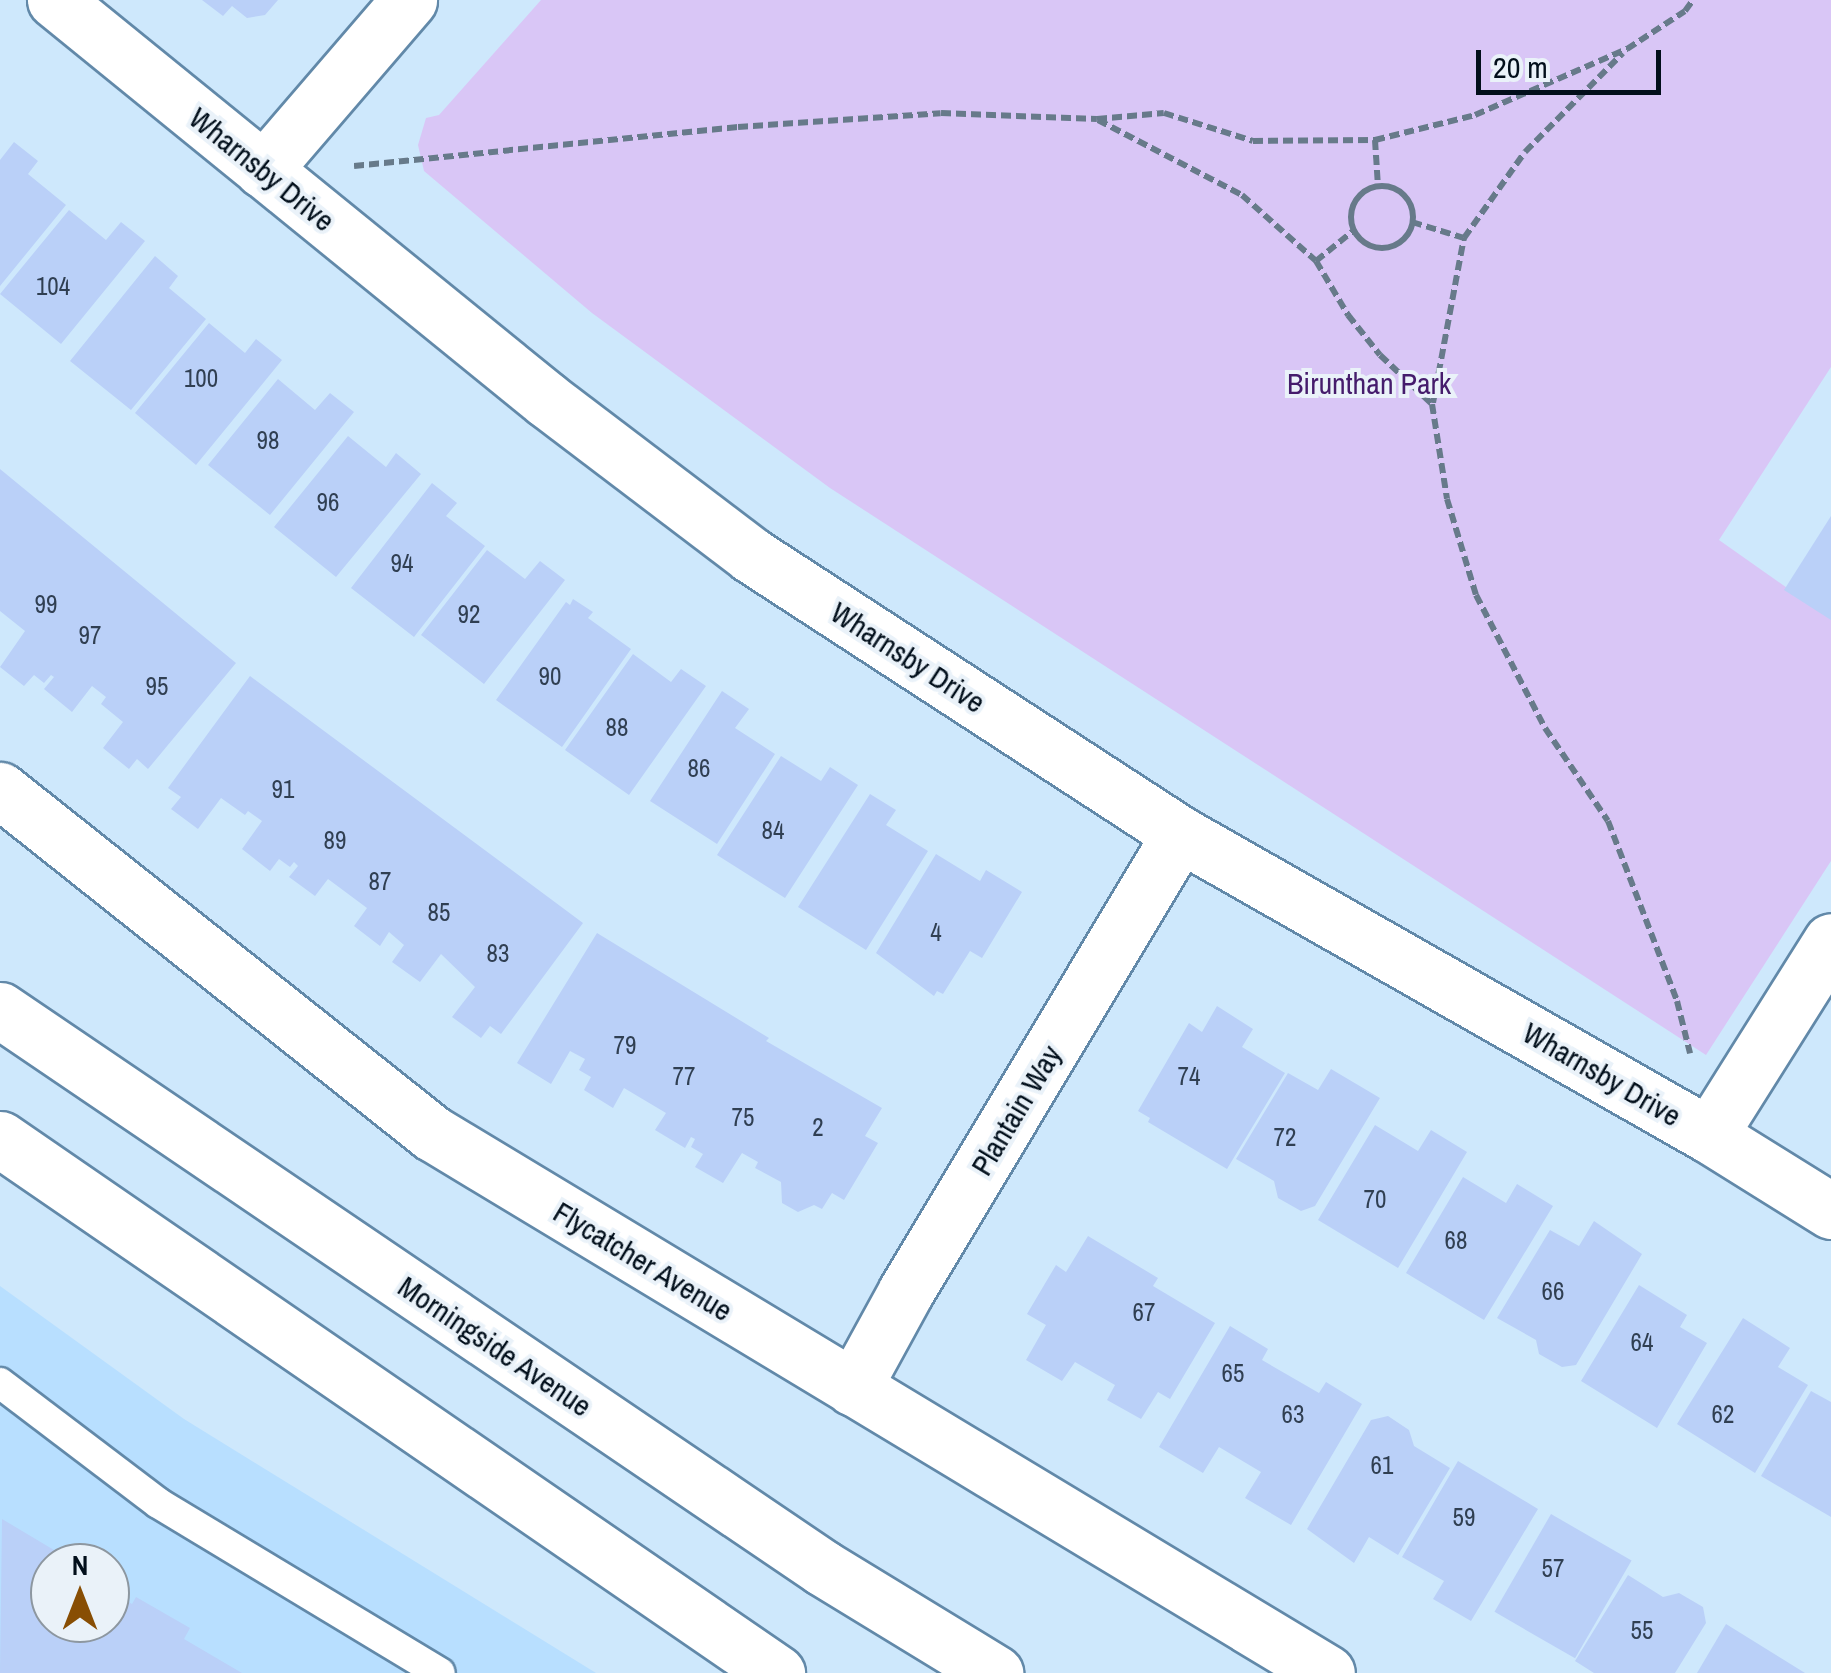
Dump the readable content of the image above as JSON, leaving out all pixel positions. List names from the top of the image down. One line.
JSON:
{"streets":{"street":["Wharnsby Drive","Plantain Way","Flycatcher Avenue","Morningside Avenue"]},"crossings":[["Wharnsby Drive","Plantain Way"],["Plantain Way","Flycatcher Avenue"]],"parks":["Birunthan Park"],"house_numbers":["104","100","98","96","94","99","92","97","90","95","88","86","91","84","89","87","85","4","83","79","77","74","75","2","72","70","68","66","67","64","65","63","62","61","59","57","55"],"scale_bar":"20 m","north":"top"}
